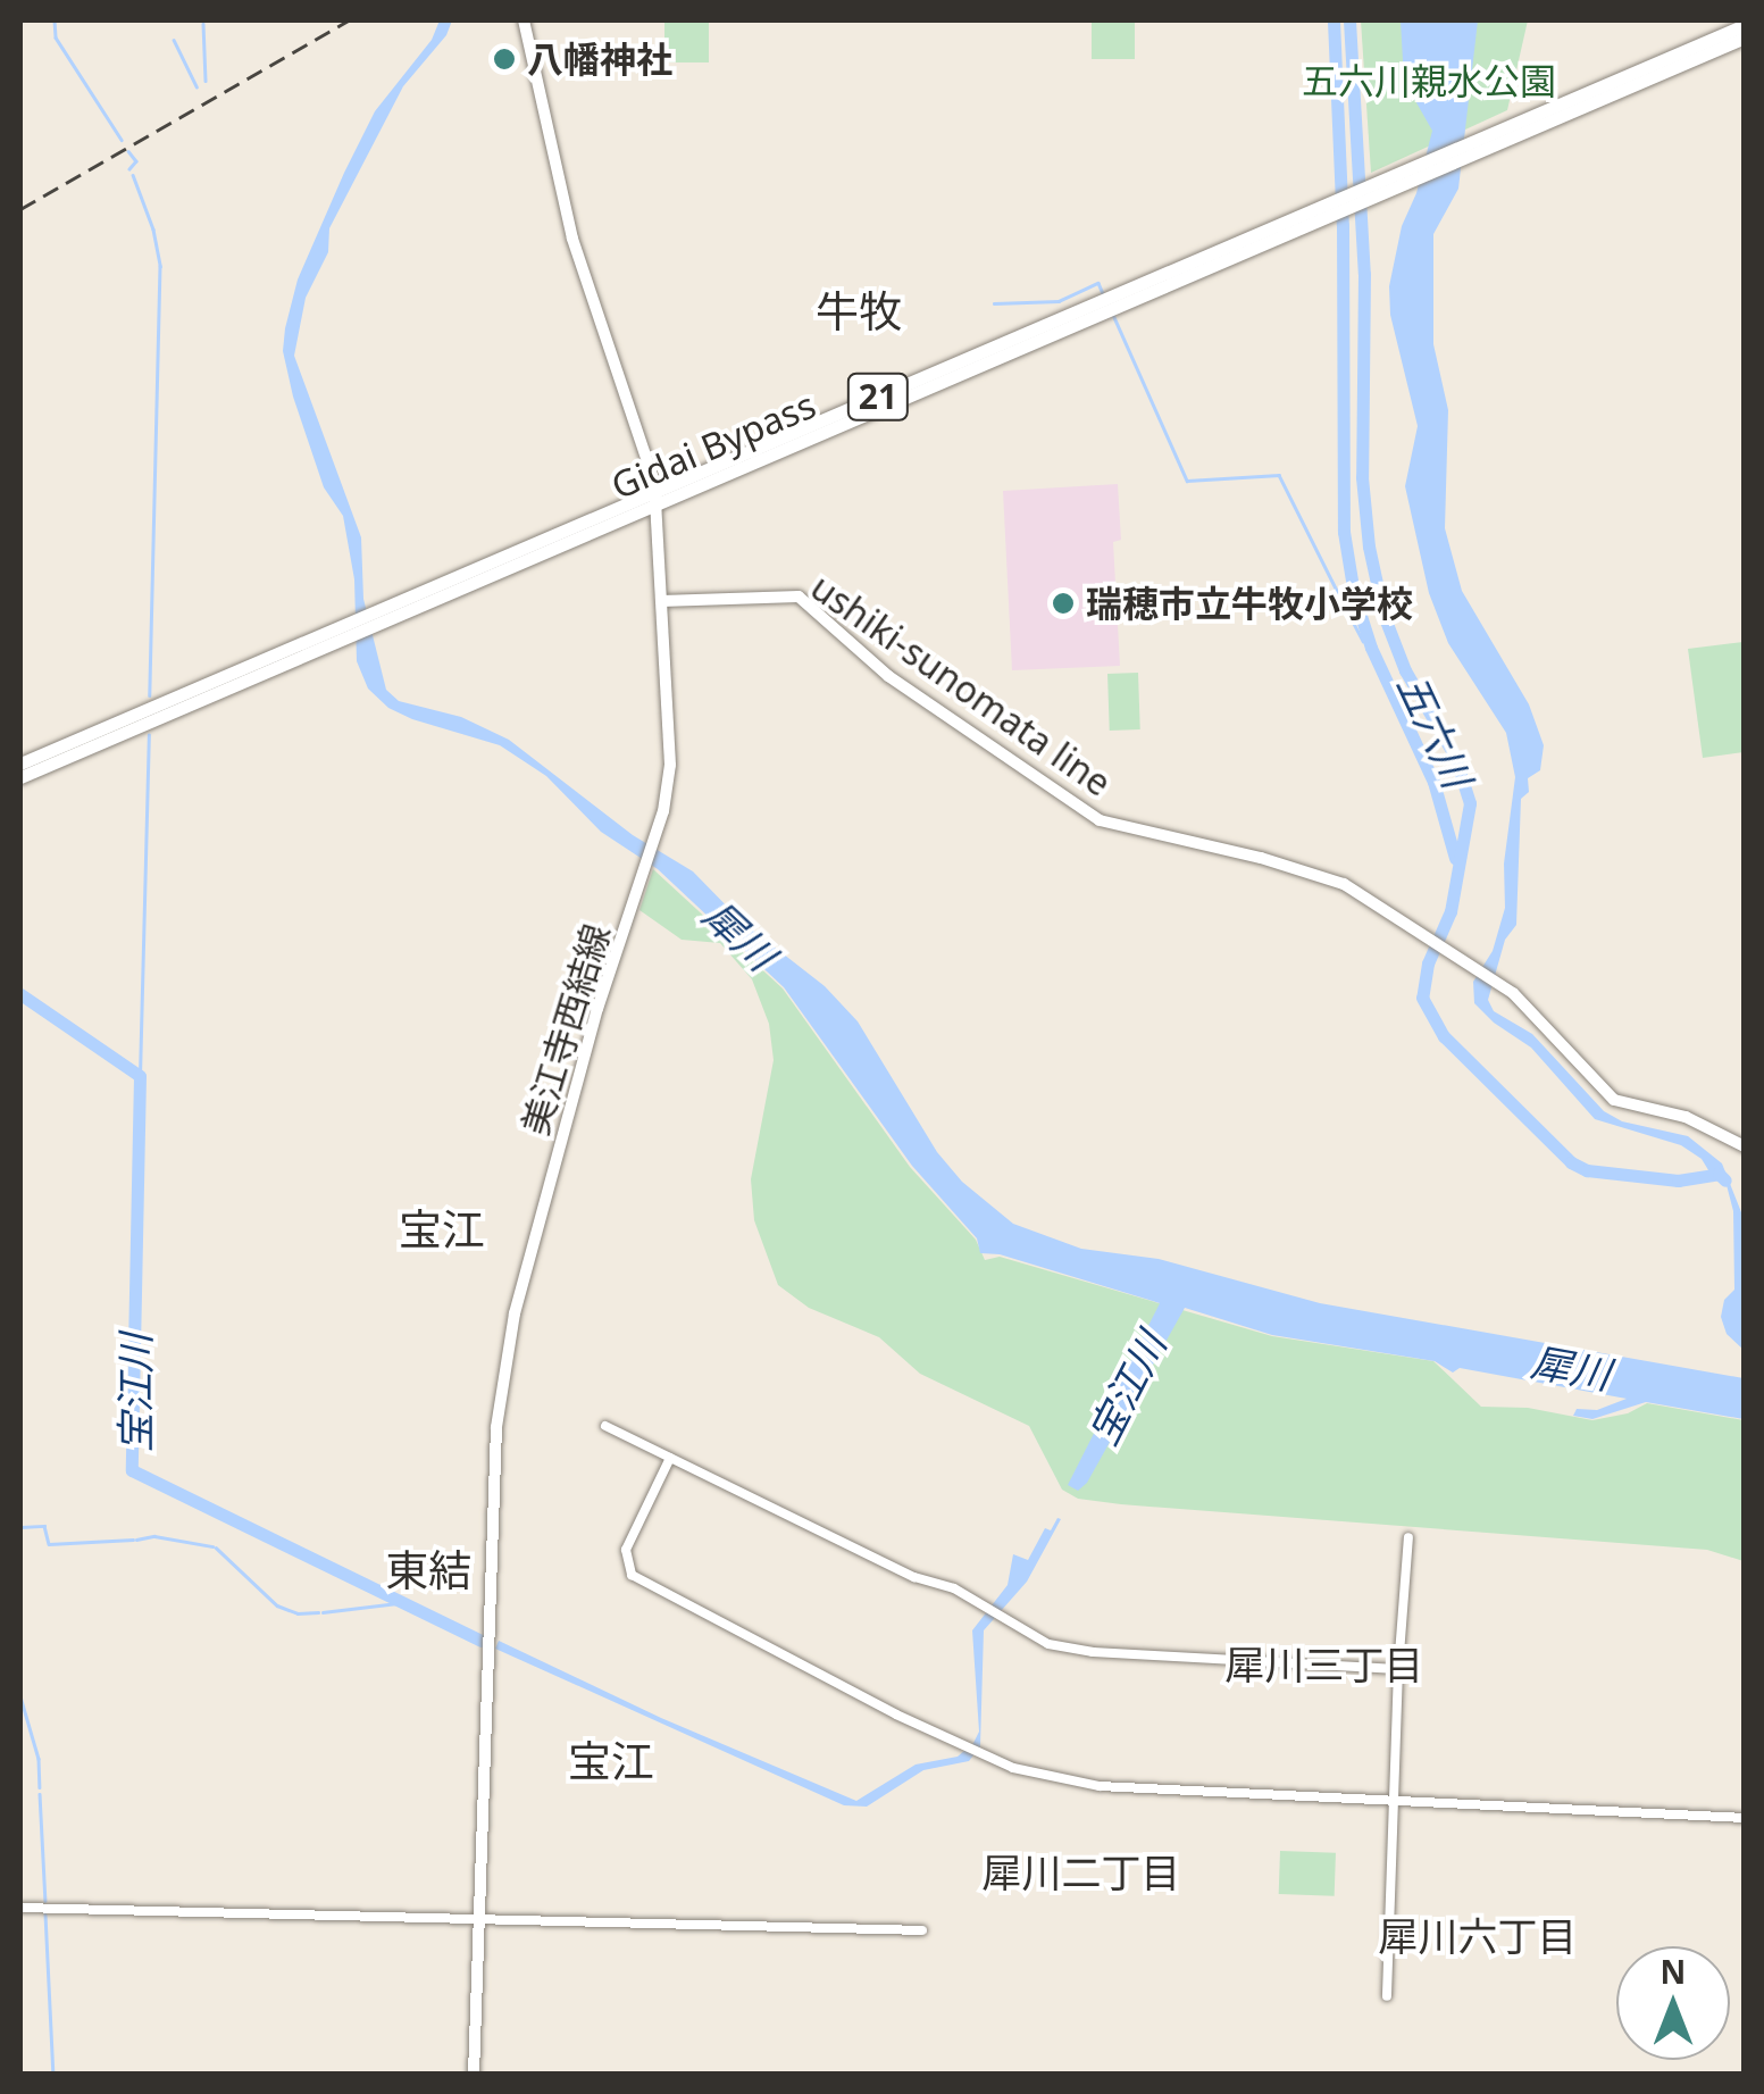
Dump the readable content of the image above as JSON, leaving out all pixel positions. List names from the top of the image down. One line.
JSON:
{"streets":{"highway":["21","Gidai Bypass"],"main road":["ushiki-sunomata line","美江寺西結線"]},"crossings":[["Gidai Bypass","美江寺西結線"],["ushiki-sunomata line","美江寺西結線"]],"districts":["牛牧","宝江","東結","犀川三丁目","宝江","犀川二丁目","犀川六丁目"],"water":["五六川","犀川","宝江川"],"parks":["五六川親水公園"],"places":["八幡神社","瑞穂市立牛牧小学校"],"north":"top"}
